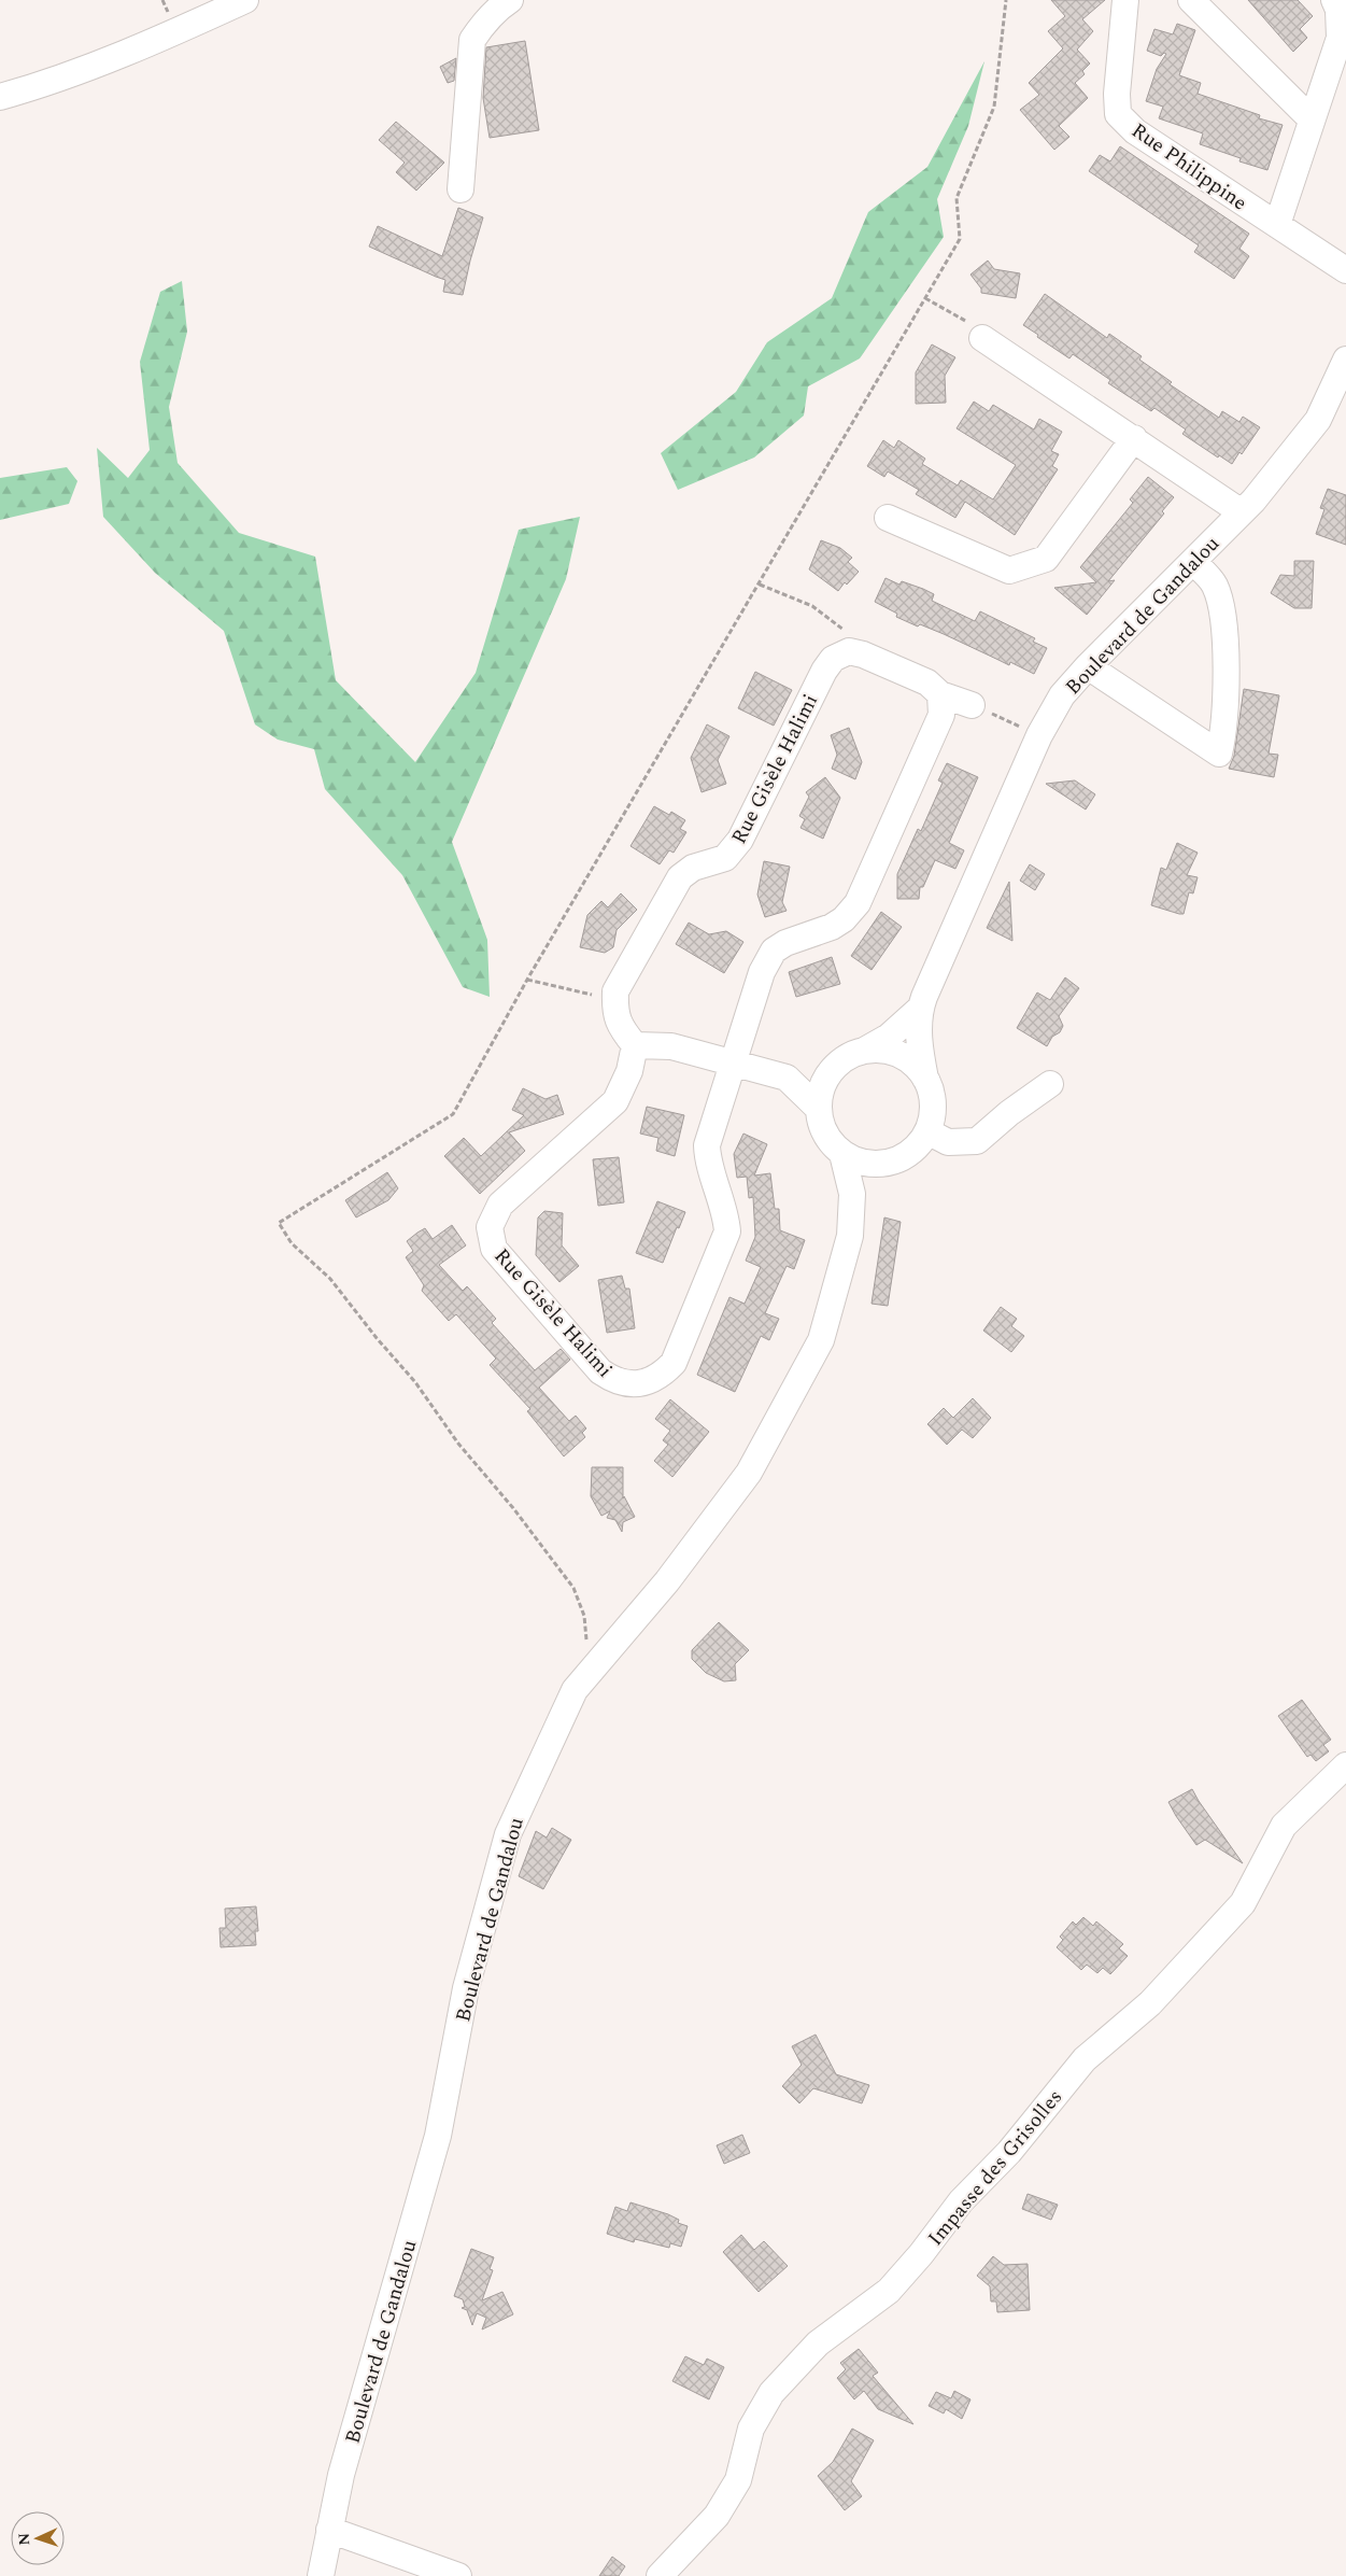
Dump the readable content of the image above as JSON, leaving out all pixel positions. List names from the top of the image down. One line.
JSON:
{"streets":{"street":["Rue Philippine","Boulevard de Gandalou","Rue Gisèle Halimi","Impasse des Grisolles"]},"north":"left"}
